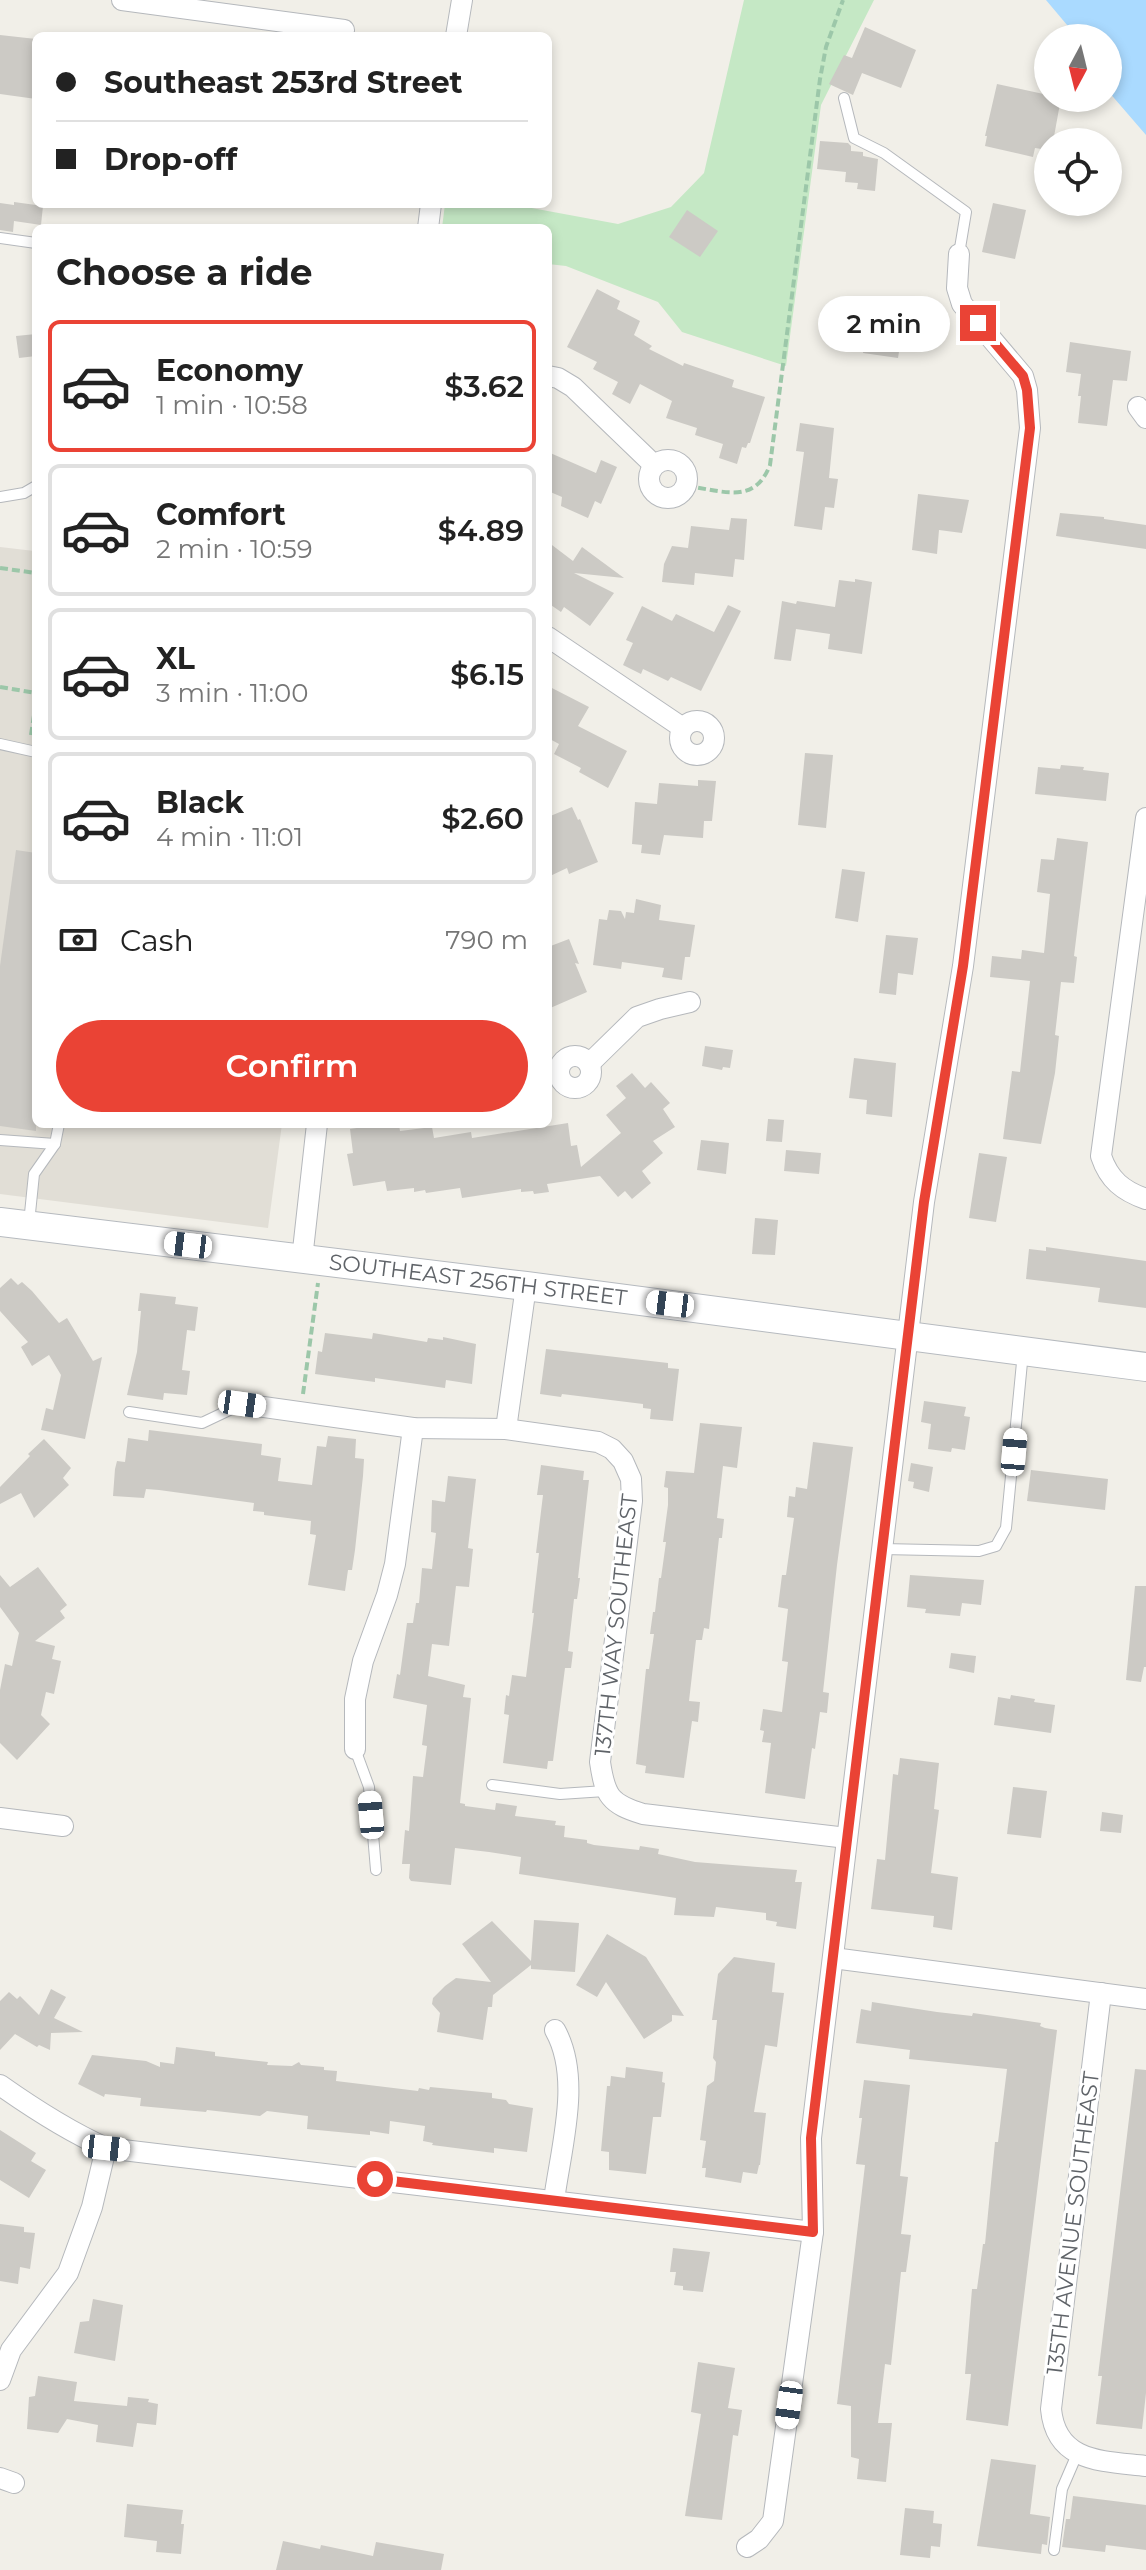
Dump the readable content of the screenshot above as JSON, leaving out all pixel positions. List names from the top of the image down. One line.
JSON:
{"streets":{"main road":["SOUTHEAST 256TH STREET"],"street":["137TH WAY SOUTHEAST","135TH AVENUE SOUTHEAST"]},"north":"bottom","page":{"banner":["Southeast 253rd Street","Drop-off"],"heading":"Choose a ride","bubble":"2 min","list":[{"name":"Economy","note":"1 min · 10:58","value":"$3.62"},{"name":"Comfort","note":"2 min · 10:59","value":"$4.89"},{"name":"XL","note":"3 min · 11:00","value":"$6.15"},{"name":"Black","note":"4 min · 11:01","value":"$2.60"}],"pay":["Cash","790 m"],"buttons":"Confirm"}}
